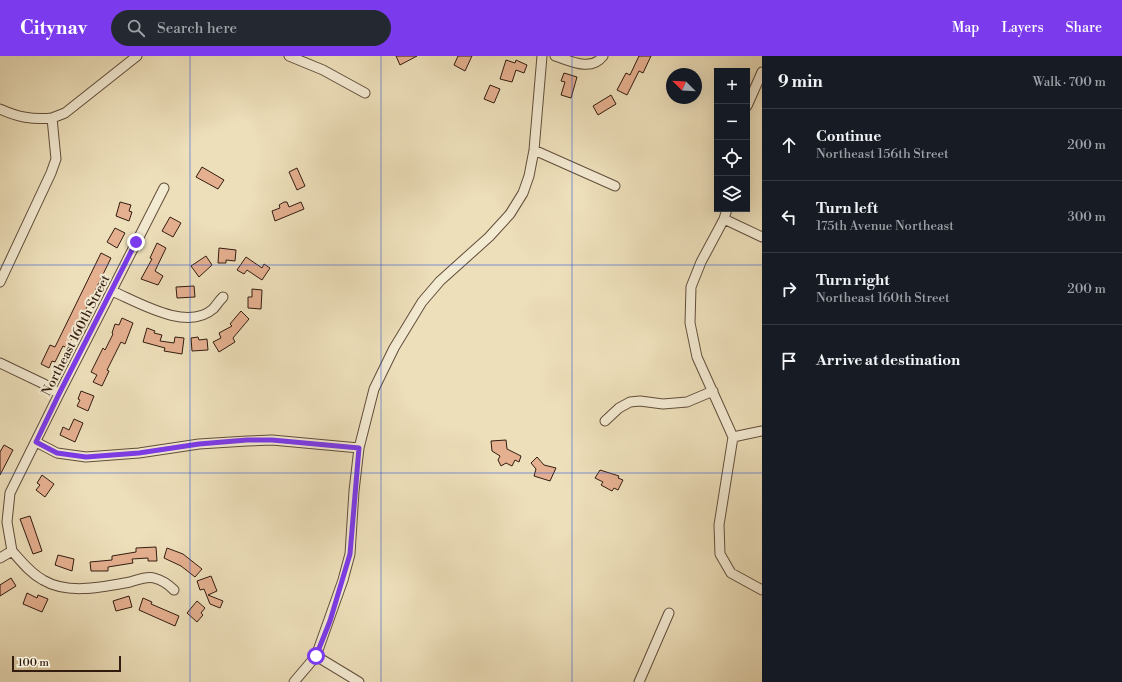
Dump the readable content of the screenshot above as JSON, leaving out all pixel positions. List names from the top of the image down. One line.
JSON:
{"streets":{"street":["Northeast 160th Street"]},"scale_bar":"100 m","north":"top left","page":{"header":"Citynav","search":"Search here","nav":["Map","Layers","Share"],"heading":["9 min","Walk · 700 m"],"map_buttons":["+","−"],"list":[["Continue","Northeast 156th Street","200 m"],["Turn left","175th Avenue Northeast","300 m"],["Turn right","Northeast 160th Street","200 m"],"Arrive at destination"],"scale":"100 m"}}
